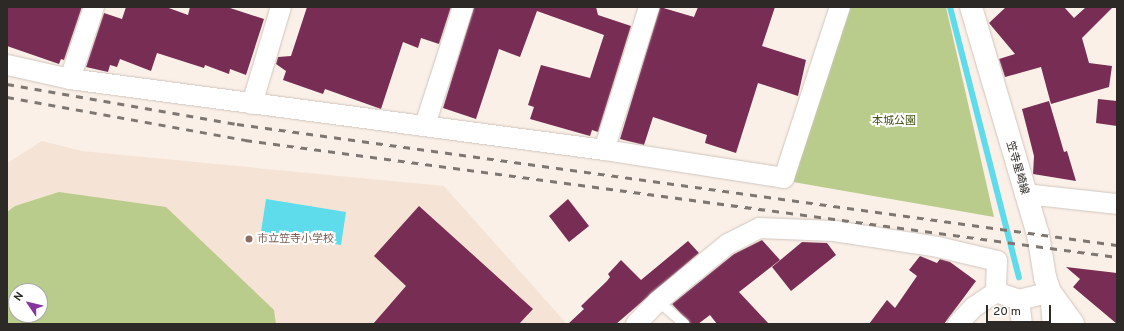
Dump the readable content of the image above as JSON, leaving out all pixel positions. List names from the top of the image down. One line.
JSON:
{"streets":{"main road":["笠寺星崎線"]},"parks":["本城公園"],"places":["市立笠寺小学校"],"scale_bar":"20 m","north":"top left"}
